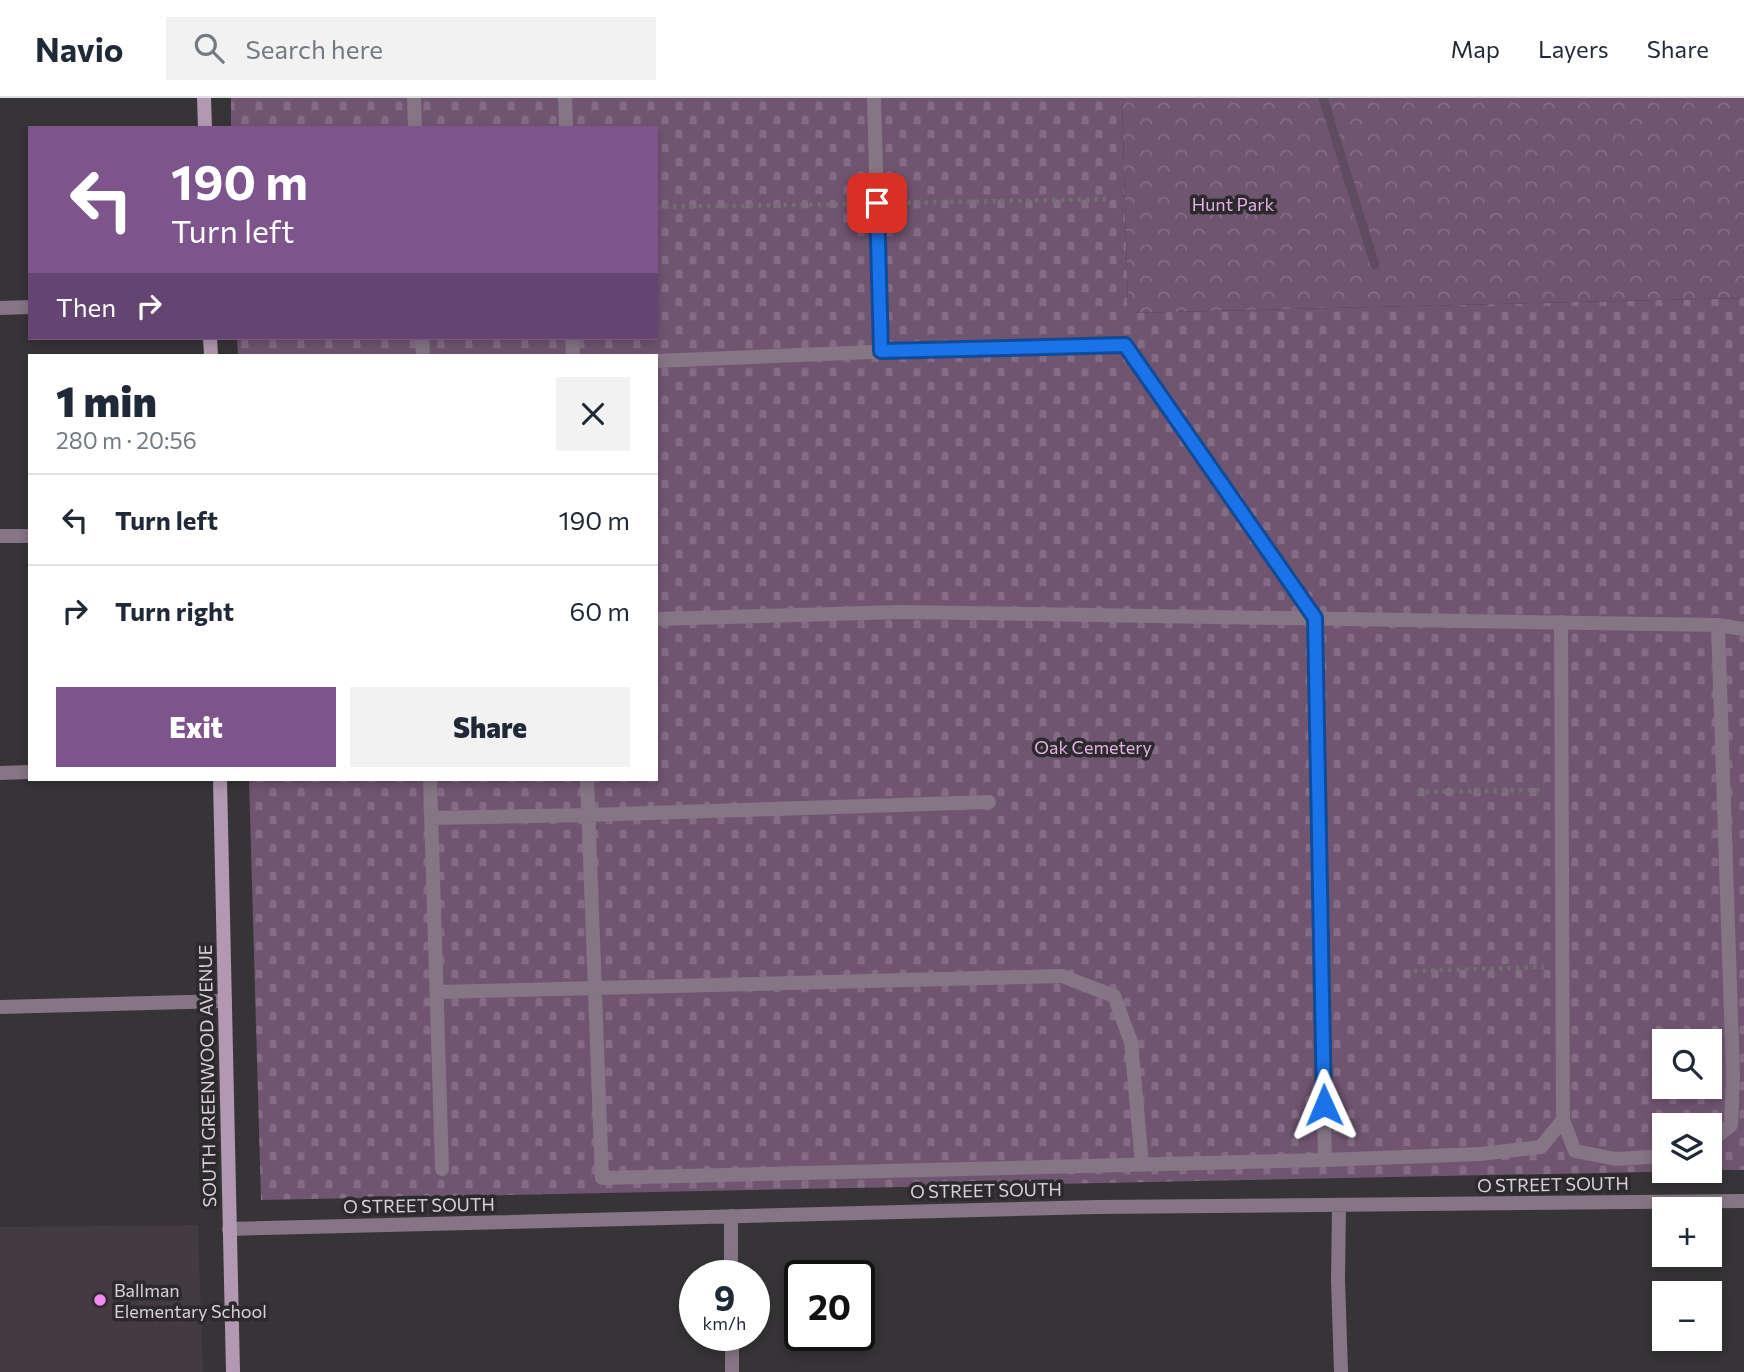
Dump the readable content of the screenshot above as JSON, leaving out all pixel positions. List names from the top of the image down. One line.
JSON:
{"streets":{"street":["SOUTH GREENWOOD AVENUE","O STREET SOUTH"]},"crossings":[["SOUTH GREENWOOD AVENUE","O STREET SOUTH"]],"parks":["Hunt Park","Oak Cemetery"],"places":["Ballman Elementary School"],"page":{"header":"Navio","search":"Search here","nav":["Map","Layers","Share"],"turn":["190 m","Turn left"],"then":"Then","heading":["1 min","280 m · 20:56"],"list":[{"name":"Turn left","value":"190 m"},{"name":"Turn right","value":"60 m"}],"buttons":["Exit","Share"],"map_buttons":["+","−"],"speed":"9 km/h","limit":"20"}}
